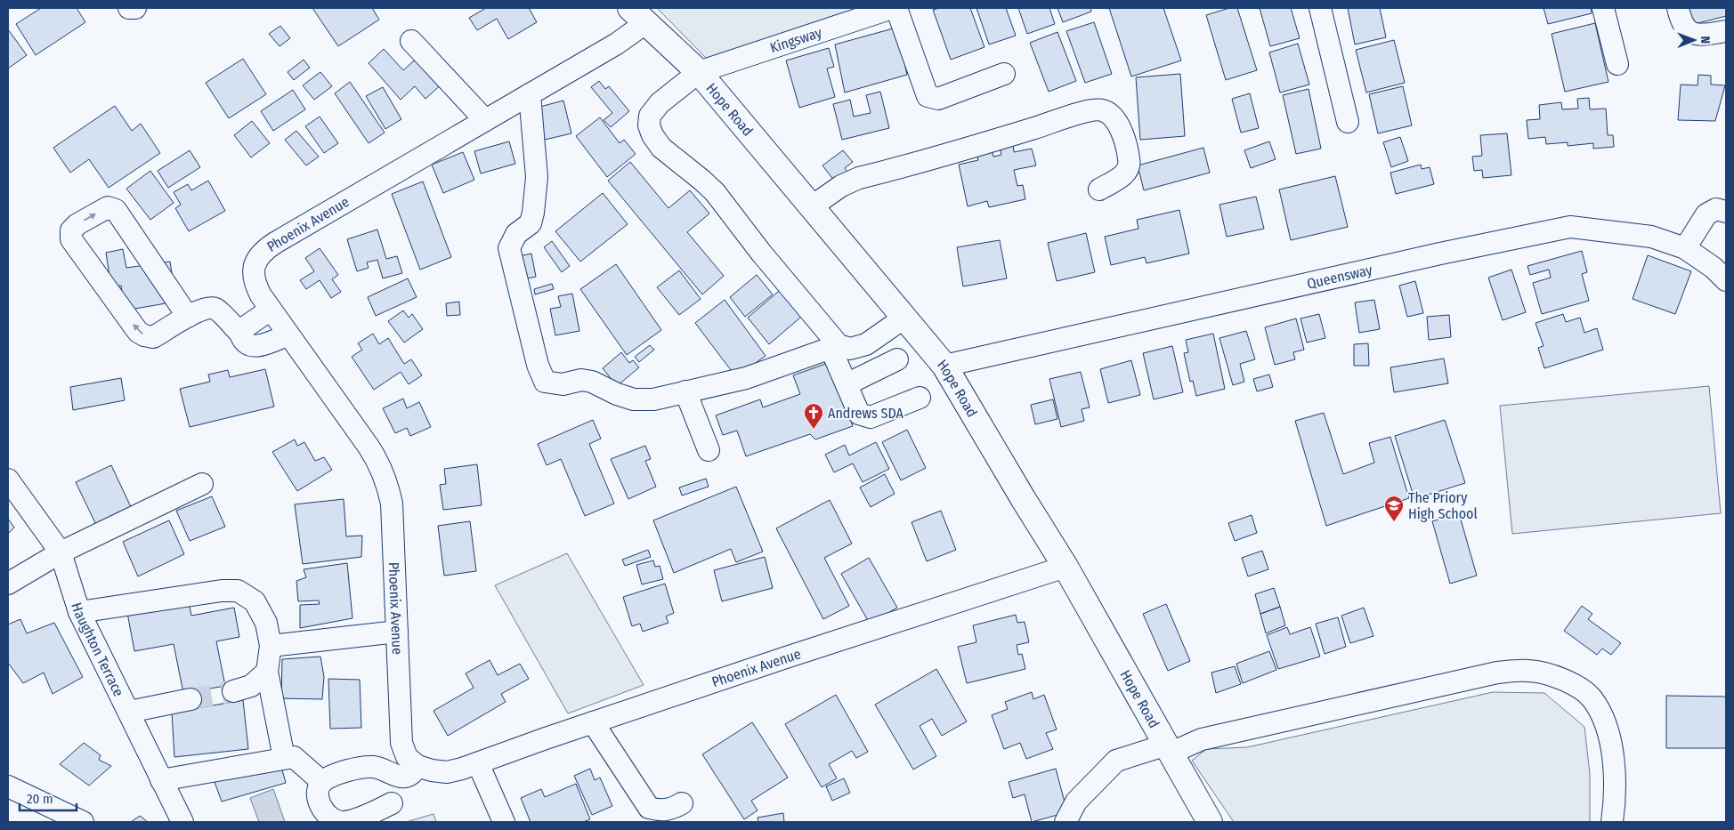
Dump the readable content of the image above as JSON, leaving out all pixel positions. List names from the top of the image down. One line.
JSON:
{"streets":{"main road":["Hope Road"],"street":["Kingsway","Phoenix Avenue","Queensway","Haughton Terrace"]},"crossings":[["Kingsway","Hope Road"],["Hope Road","Phoenix Avenue"],["Hope Road","Queensway"]],"places":{"church":["Andrews SDA"],"school or university":["The Priory High School"]},"scale_bar":"20 m","north":"right"}
